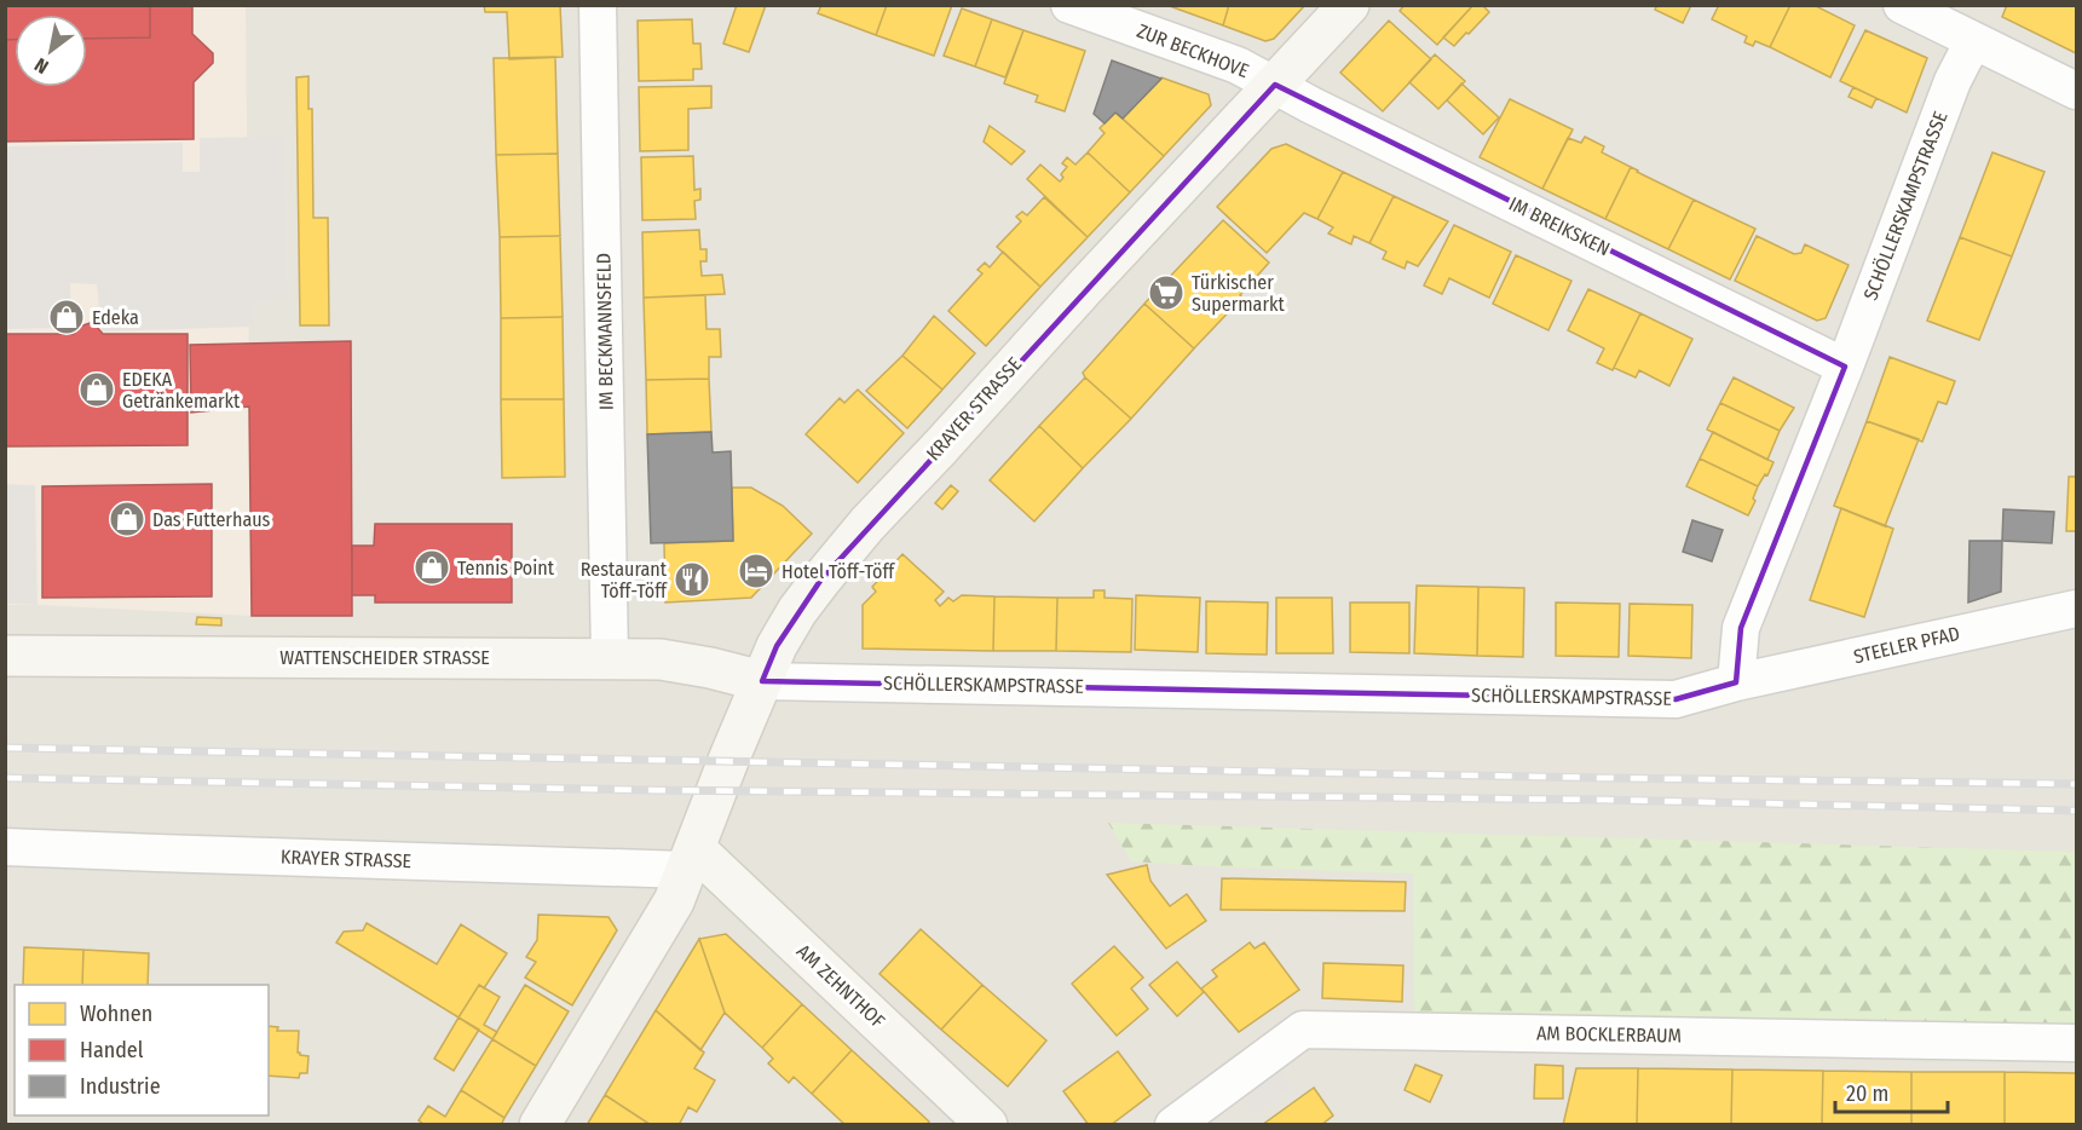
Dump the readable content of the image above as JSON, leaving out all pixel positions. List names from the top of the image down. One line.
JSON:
{"streets":{"main road":["KRAYER STRASSE","WATTENSCHEIDER STRASSE","AM ZEHNTHOF"],"street":["ZUR BECKHOVE","SCHÖLLERSKAMPSTRASSE","IM BREIKSKEN","IM BECKMANNSFELD","STEELER PFAD","AM BOCKLERBAUM"]},"crossings":[["ZUR BECKHOVE","IM BREIKSKEN"],["ZUR BECKHOVE","KRAYER STRASSE"],["SCHÖLLERSKAMPSTRASSE","IM BREIKSKEN"],["SCHÖLLERSKAMPSTRASSE","KRAYER STRASSE"],["SCHÖLLERSKAMPSTRASSE","STEELER PFAD"],["SCHÖLLERSKAMPSTRASSE","WATTENSCHEIDER STRASSE"],["IM BREIKSKEN","KRAYER STRASSE"],["IM BECKMANNSFELD","WATTENSCHEIDER STRASSE"],["KRAYER STRASSE","WATTENSCHEIDER STRASSE"],["KRAYER STRASSE","AM ZEHNTHOF"]],"places":{"supermarket":["Türkischer Supermarkt"],"shop":["Edeka","EDEKA Getränkemarkt","Das Futterhaus","Tennis Point"],"hotel":["Hotel Töff-Töff"],"restaurant":["Restaurant Töff-Töff"]},"legend":["Wohnen","Handel","Industrie"],"scale_bar":"20 m","north":"bottom left"}
